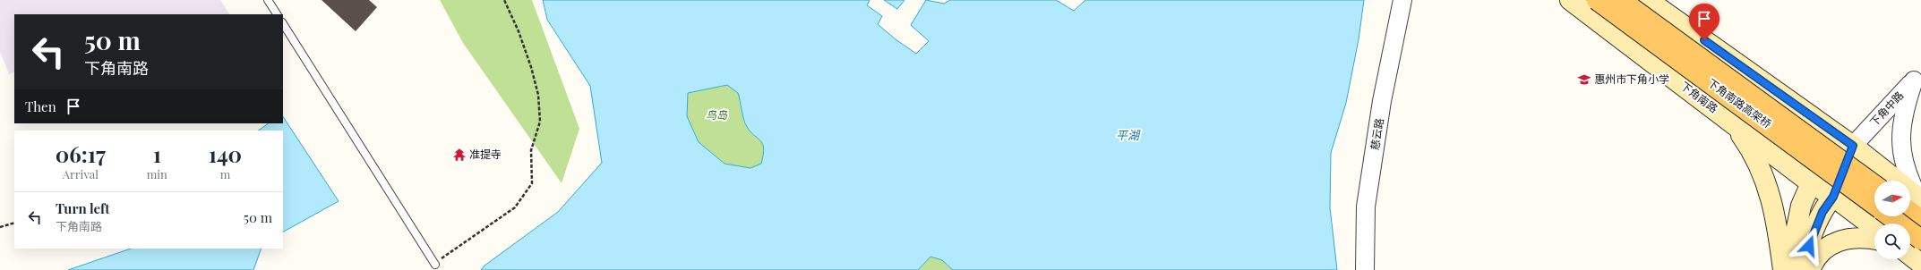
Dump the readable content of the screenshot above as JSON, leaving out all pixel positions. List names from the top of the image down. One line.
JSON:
{"streets":{"main road":["下角南路","下角南路高架桥"],"street":["下角中路","慈云路"]},"water":["平湖"],"parks":["鸟岛"],"places":{"school or university":["惠州市下角小学"],"temple":["准提寺"]},"north":"right","page":{"turn":["50 m","下角南路"],"then":"Then","eta":["06:17","Arrival","1","min","140","m"],"list":[{"name":"Turn left","note":"下角南路","value":"50 m"}]}}
